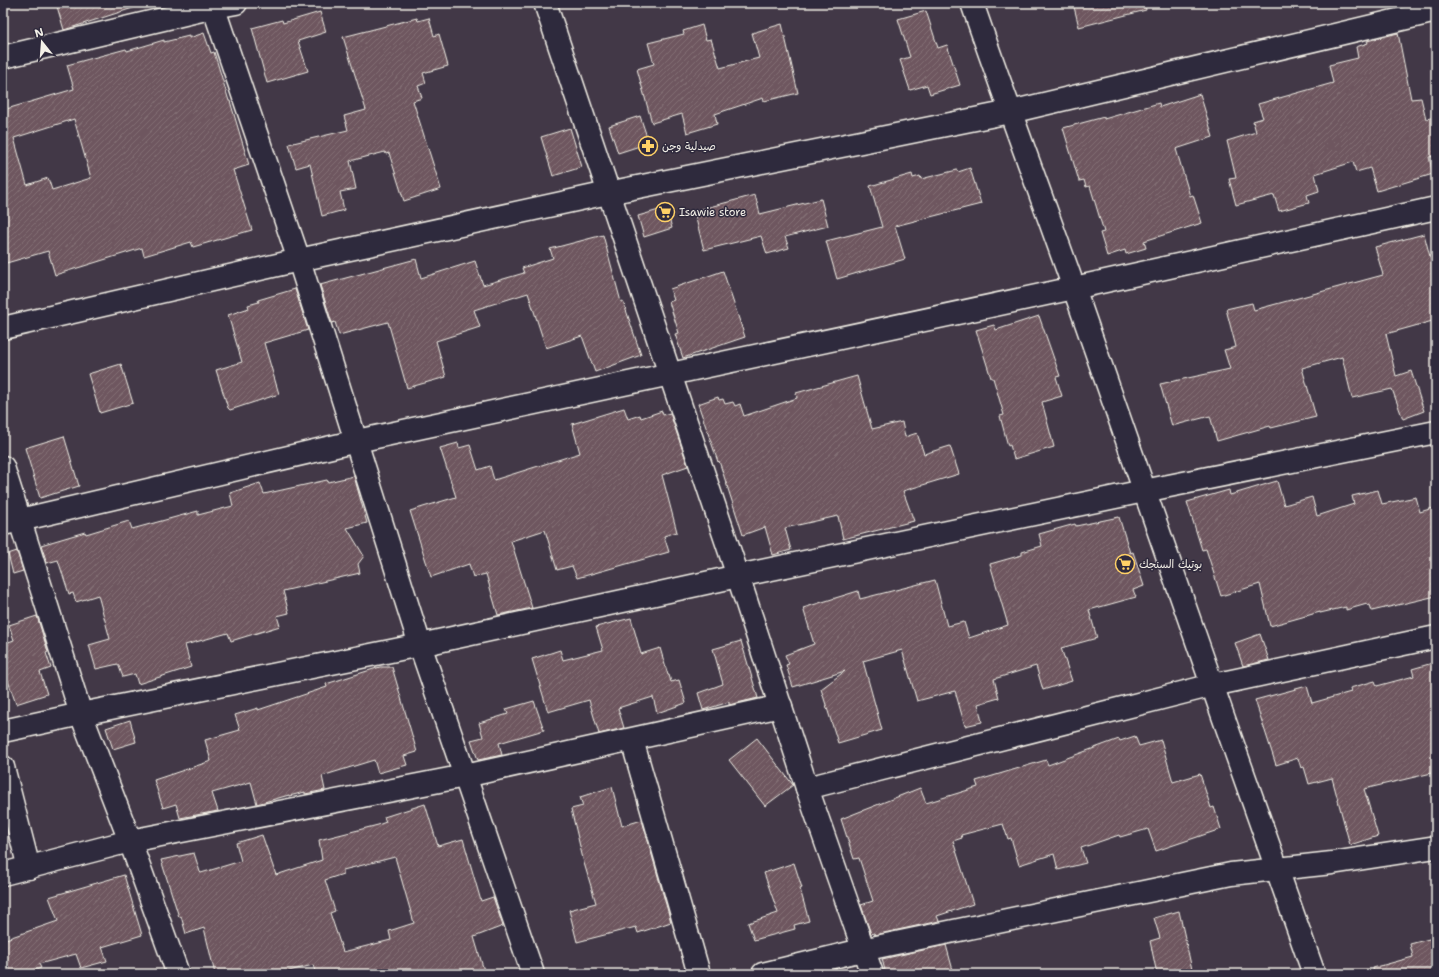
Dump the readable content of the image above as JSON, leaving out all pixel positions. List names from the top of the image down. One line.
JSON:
{"places":{"pharmacy":["صيدلية وجن"],"supermarket":["Isawie store","بوتيك السنجك"]},"north":"top"}
